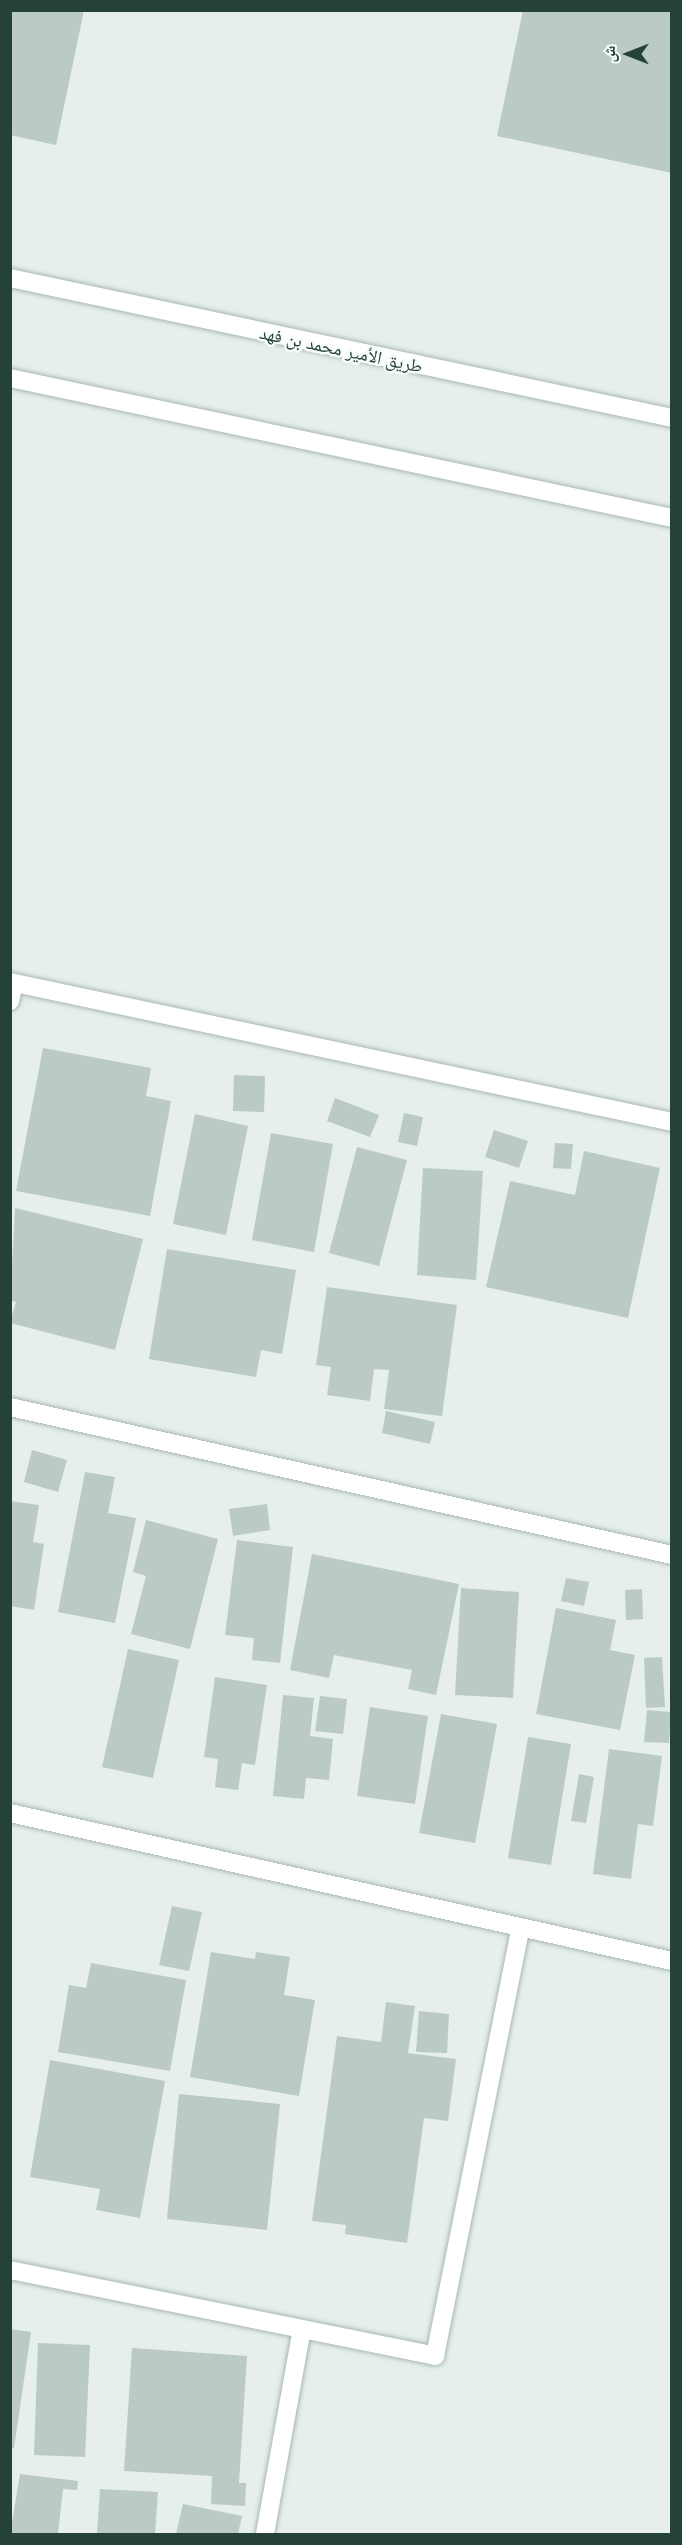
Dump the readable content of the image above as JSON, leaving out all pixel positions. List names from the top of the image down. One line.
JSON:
{"streets":{"street":["طريق الأمير محمد بن فهد"]},"north":"left"}
